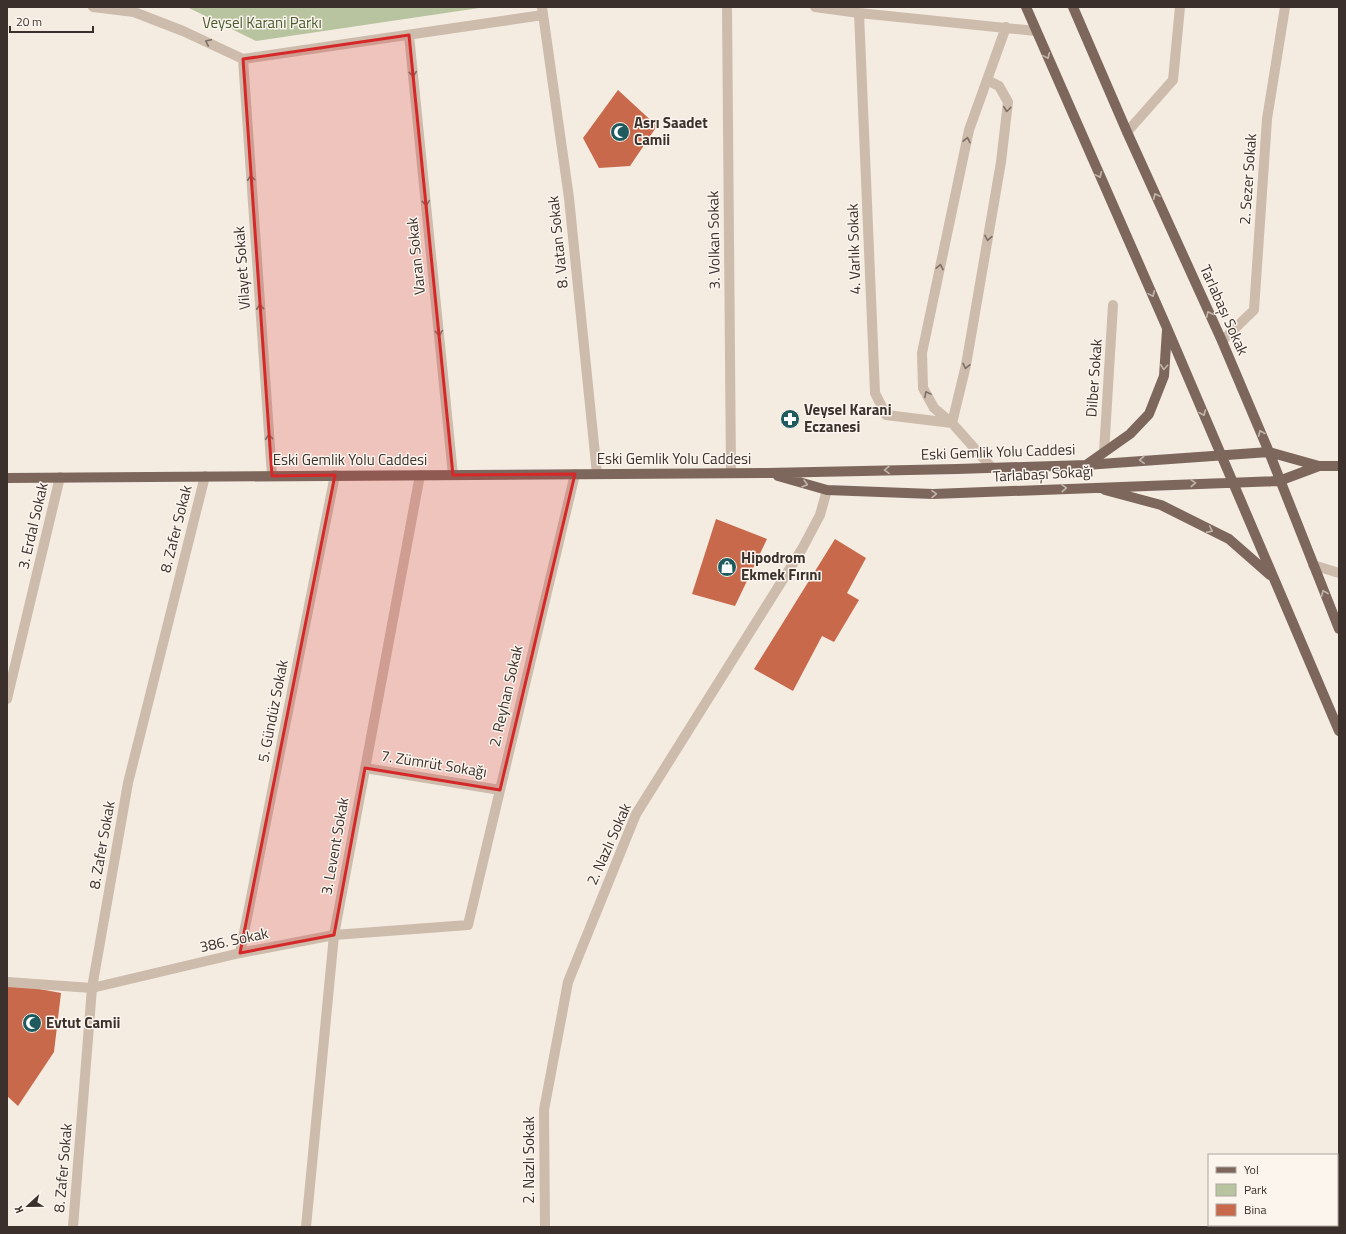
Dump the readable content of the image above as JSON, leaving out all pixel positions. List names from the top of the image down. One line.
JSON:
{"streets":{"main road":["Tarlabaşı Sokak","Eski Gemlik Yolu Caddesi","Tarlabaşı Sokağı"],"street":["2. Sezer Sokak","3. Volkan Sokak","8. Vatan Sokak","4. Varlık Sokak","Varan Sokak","Vilayet Sokak","Dilber Sokak","3. Erdal Sokak","8. Zafer Sokak","2. Reyhan Sokak","5. Gündüz Sokak","7. Zümrüt Sokağı","2. Nazlı Sokak","3. Levent Sokak","386. Sokak"]},"crossings":[["2. Sezer Sokak","Tarlabaşı Sokak"],["3. Volkan Sokak","Eski Gemlik Yolu Caddesi"],["8. Vatan Sokak","Eski Gemlik Yolu Caddesi"],["Varan Sokak","Eski Gemlik Yolu Caddesi"],["Vilayet Sokak","Eski Gemlik Yolu Caddesi"],["Tarlabaşı Sokak","Eski Gemlik Yolu Caddesi"],["Tarlabaşı Sokak","Tarlabaşı Sokağı"],["Eski Gemlik Yolu Caddesi","Tarlabaşı Sokağı"],["Eski Gemlik Yolu Caddesi","3. Erdal Sokak"],["Eski Gemlik Yolu Caddesi","8. Zafer Sokak"],["Eski Gemlik Yolu Caddesi","2. Reyhan Sokak"],["Eski Gemlik Yolu Caddesi","5. Gündüz Sokak"],["Eski Gemlik Yolu Caddesi","3. Levent Sokak"],["Tarlabaşı Sokağı","2. Nazlı Sokak"],["8. Zafer Sokak","386. Sokak"],["2. Reyhan Sokak","7. Zümrüt Sokağı"],["2. Reyhan Sokak","386. Sokak"],["5. Gündüz Sokak","386. Sokak"],["7. Zümrüt Sokağı","3. Levent Sokak"],["3. Levent Sokak","386. Sokak"]],"one_way":["Varan Sokak","Vilayet Sokak","Tarlabaşı Sokağı"],"parks":["Veysel Karani Parkı"],"places":{"mosque":["Asrı Saadet Camii","Evtut Camii"],"pharmacy":["Veysel Karani Eczanesi"],"shop":["Hipodrom Ekmek Fırını"]},"legend":["Yol","Park","Bina"],"scale_bar":"20 m","north":"left"}
